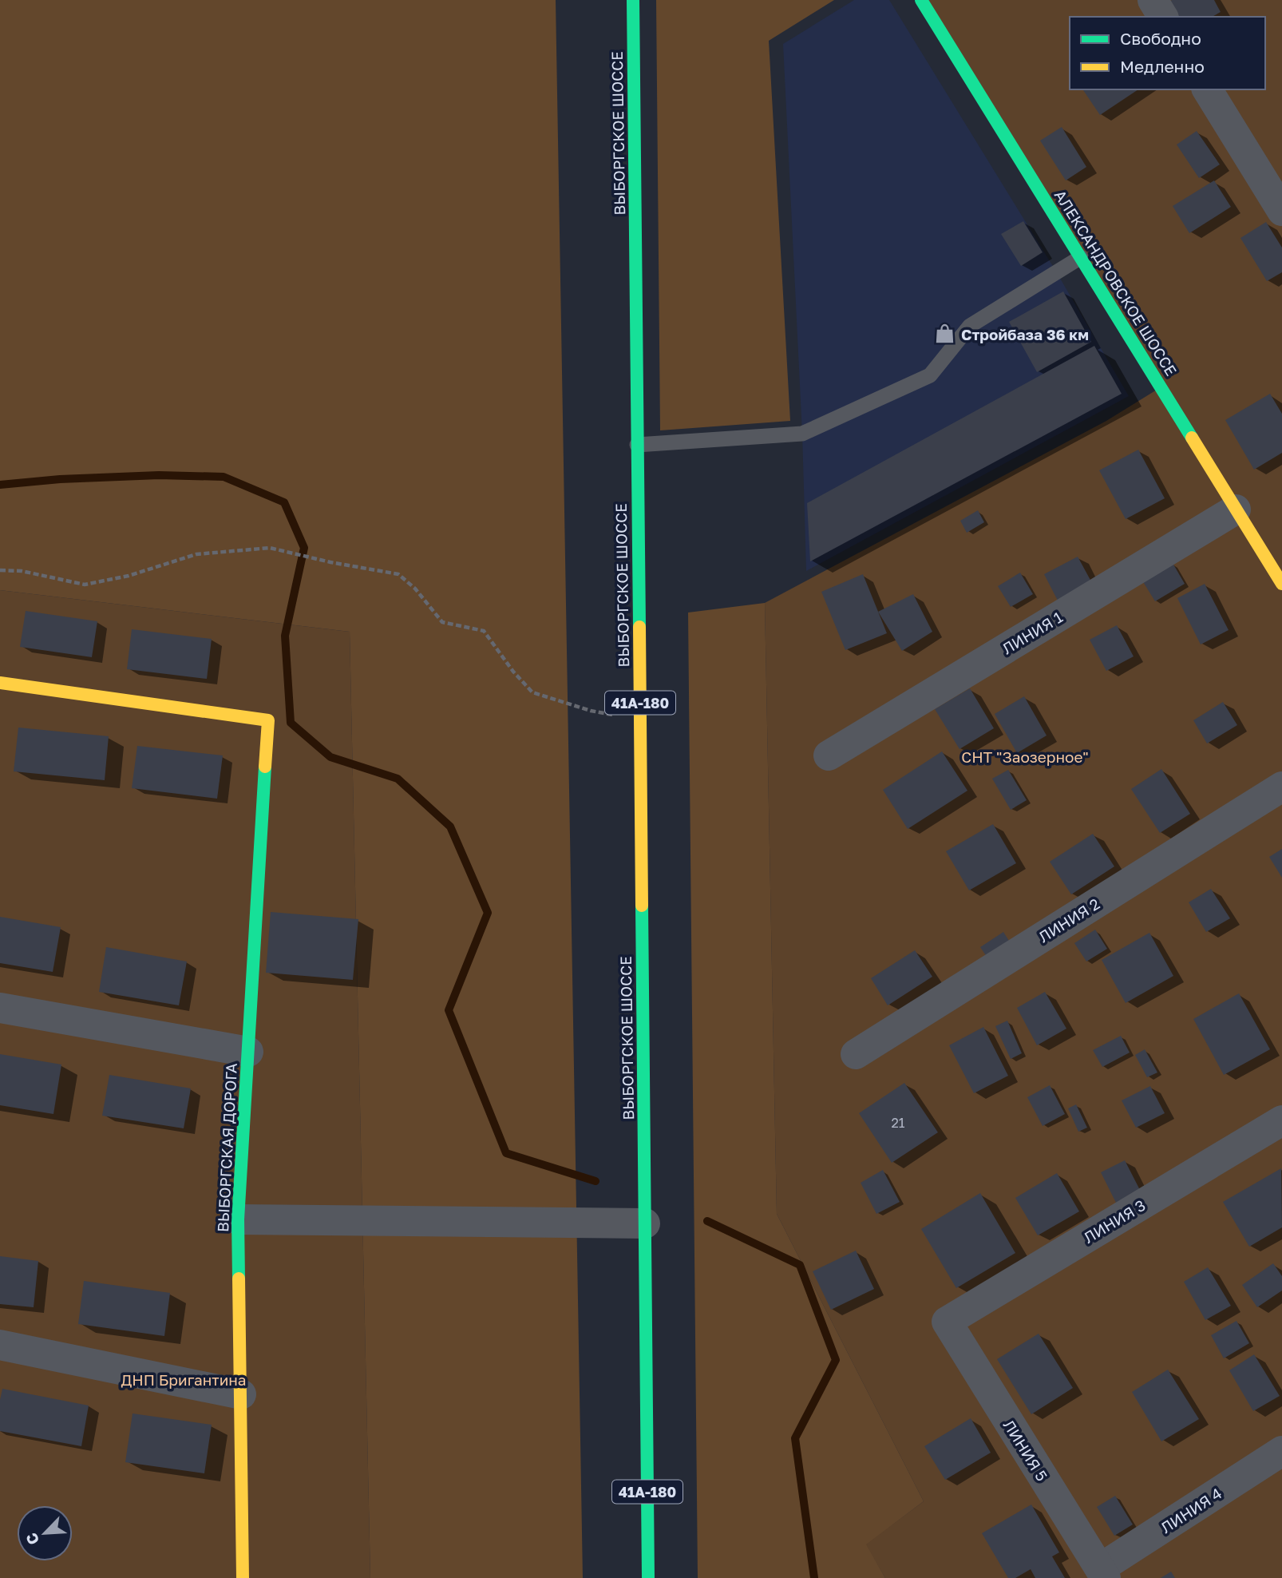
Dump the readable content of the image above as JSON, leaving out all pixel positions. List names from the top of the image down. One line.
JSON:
{"streets":{"street":["ВЫБОРГСКОЕ ШОССЕ","АЛЕКСАНДРОВСКОЕ ШОССЕ","ЛИНИЯ 1","41А-180","ЛИНИЯ 2","ВЫБОРГСКАЯ ДОРОГА","ЛИНИЯ 3","ЛИНИЯ 5","ЛИНИЯ 4"]},"crossings":[["АЛЕКСАНДРОВСКОЕ ШОССЕ","ЛИНИЯ 1"],["ЛИНИЯ 3","ЛИНИЯ 5"],["ЛИНИЯ 5","ЛИНИЯ 4"]],"parks":["СНТ \"Заозерное\"","ДНП Бригантина"],"places":{"shop":["Стройбаза 36 км"]},"house_numbers":["21"],"legend":["Свободно","Медленно"],"north":"bottom left"}
